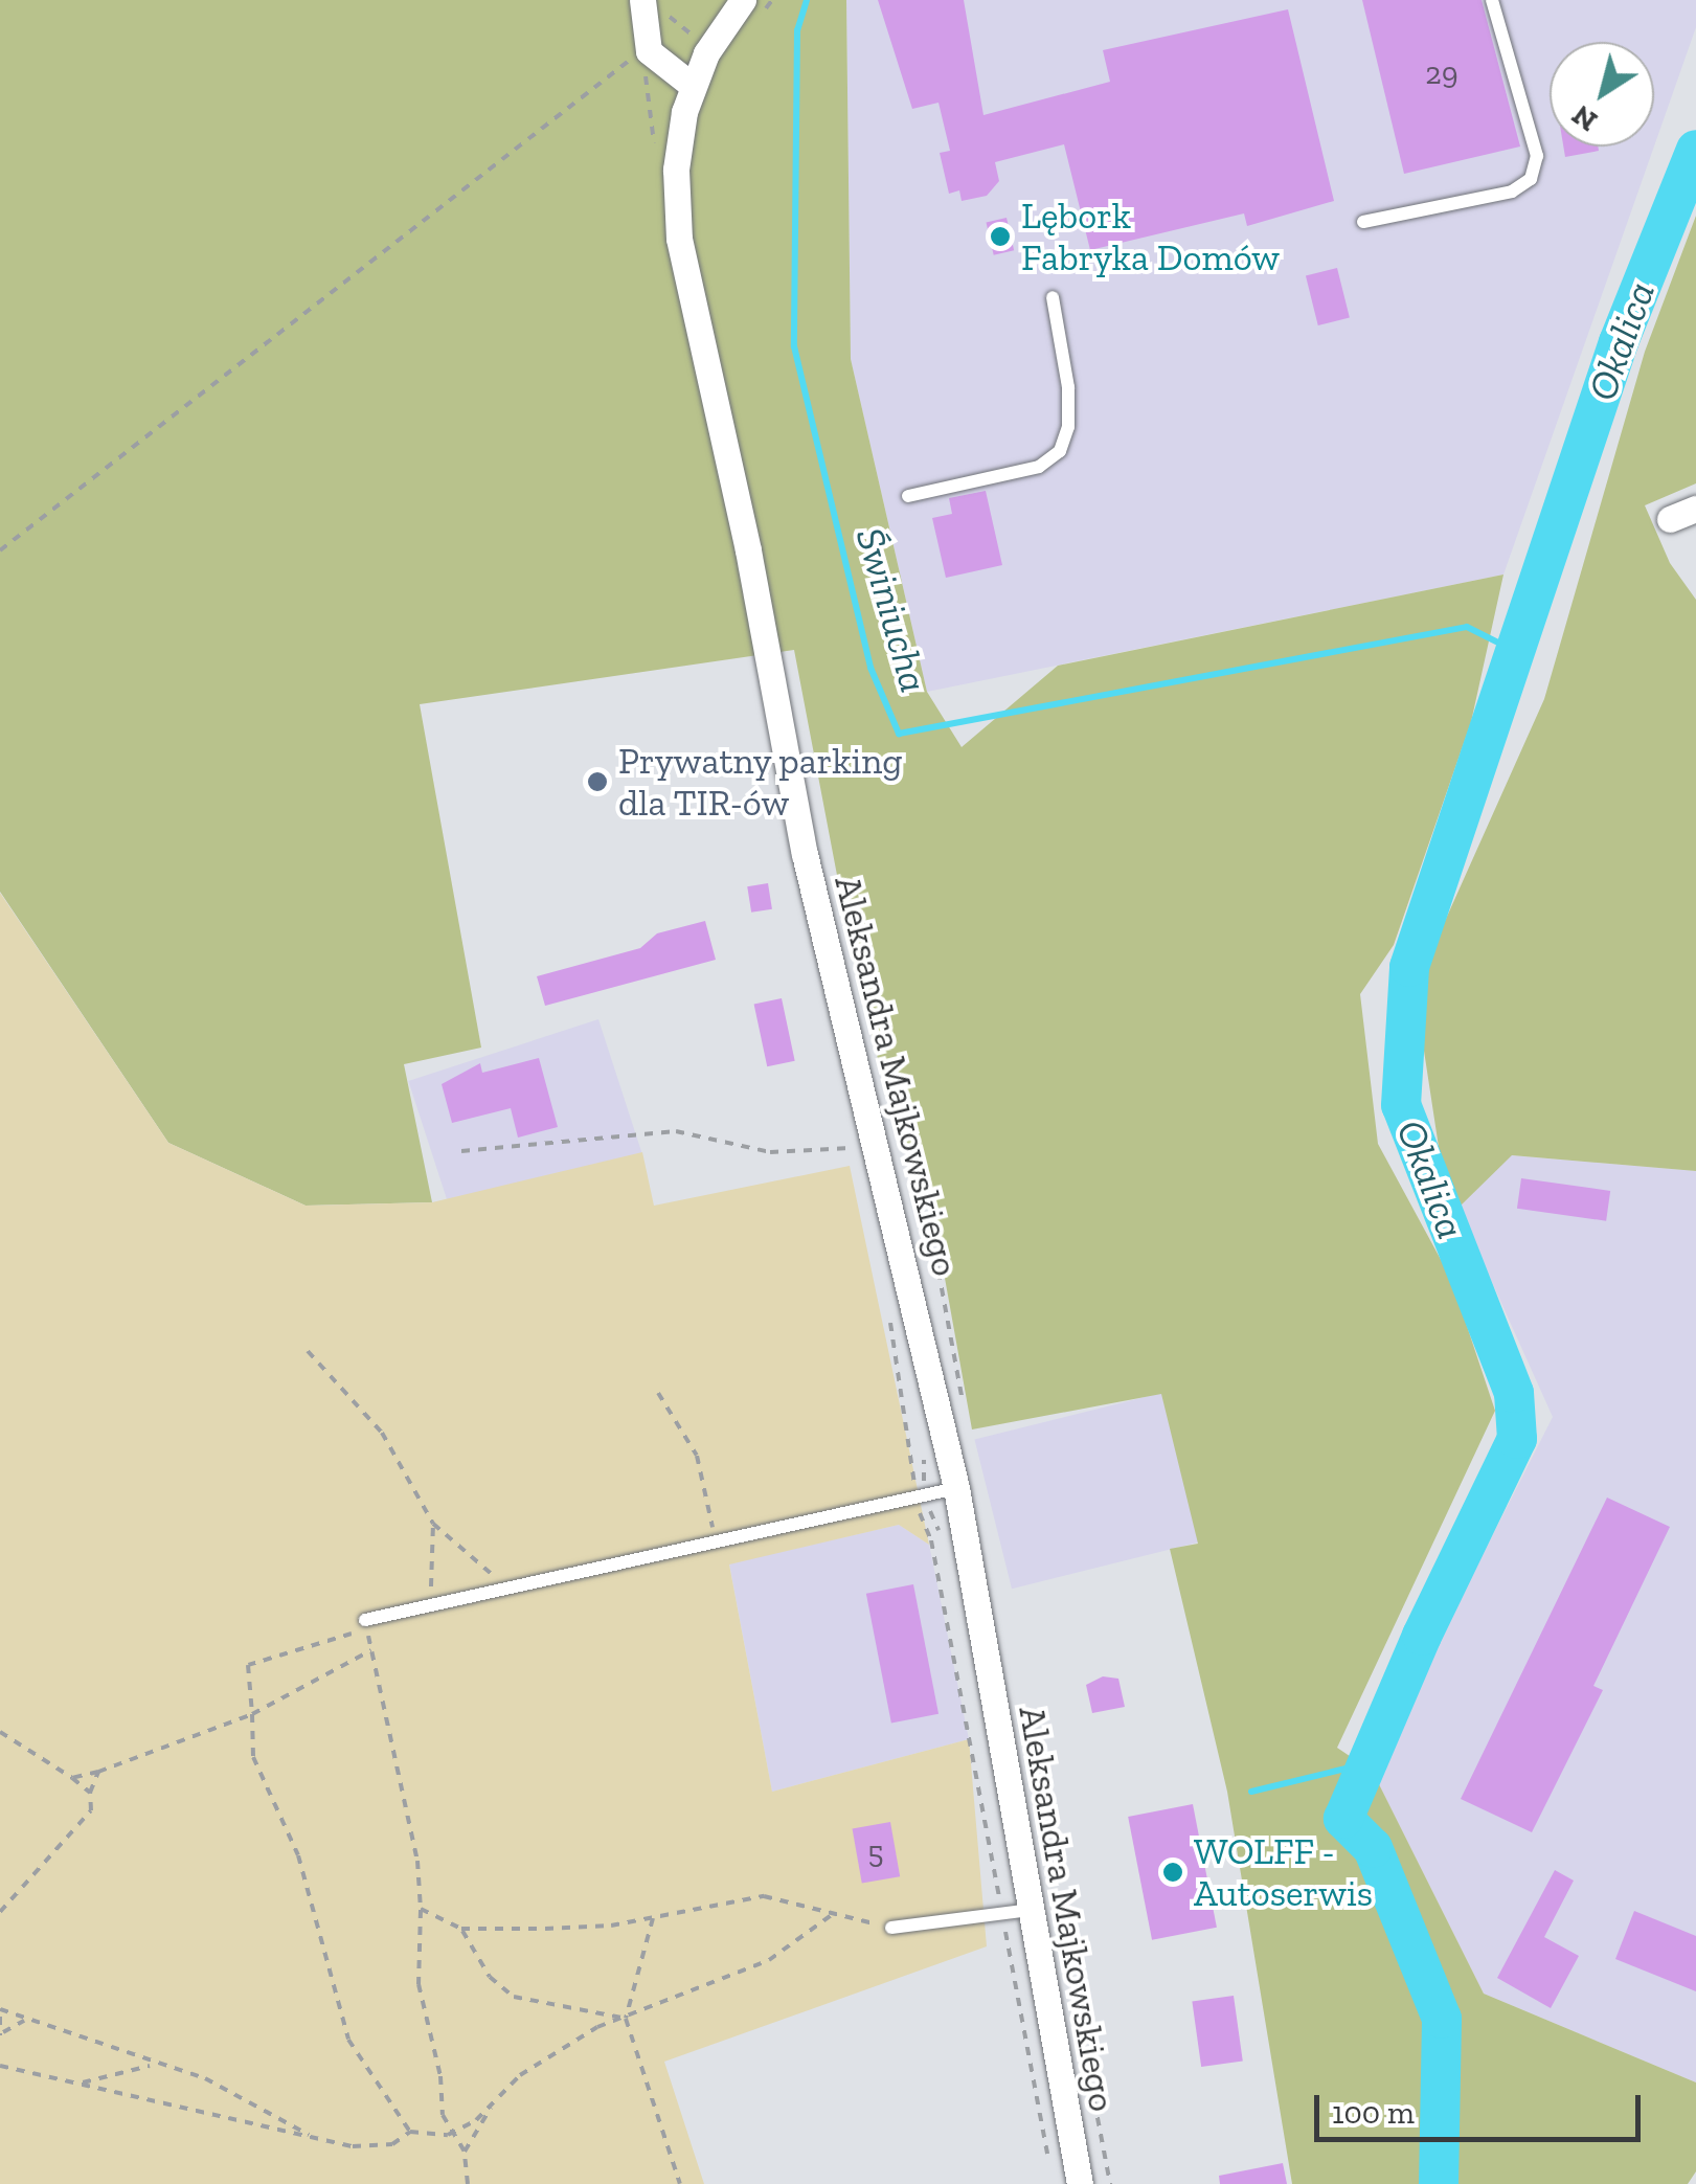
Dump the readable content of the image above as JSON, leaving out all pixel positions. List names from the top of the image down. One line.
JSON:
{"streets":{"street":["Aleksandra Majkowskiego"]},"water":["Okalica","Świniucha"],"places":["Lębork Fabryka Domów","Prywatny parking dla TIR-ów","WOLFF - Autoserwis"],"house_numbers":["29","5"],"scale_bar":"100 m","north":"bottom left"}
